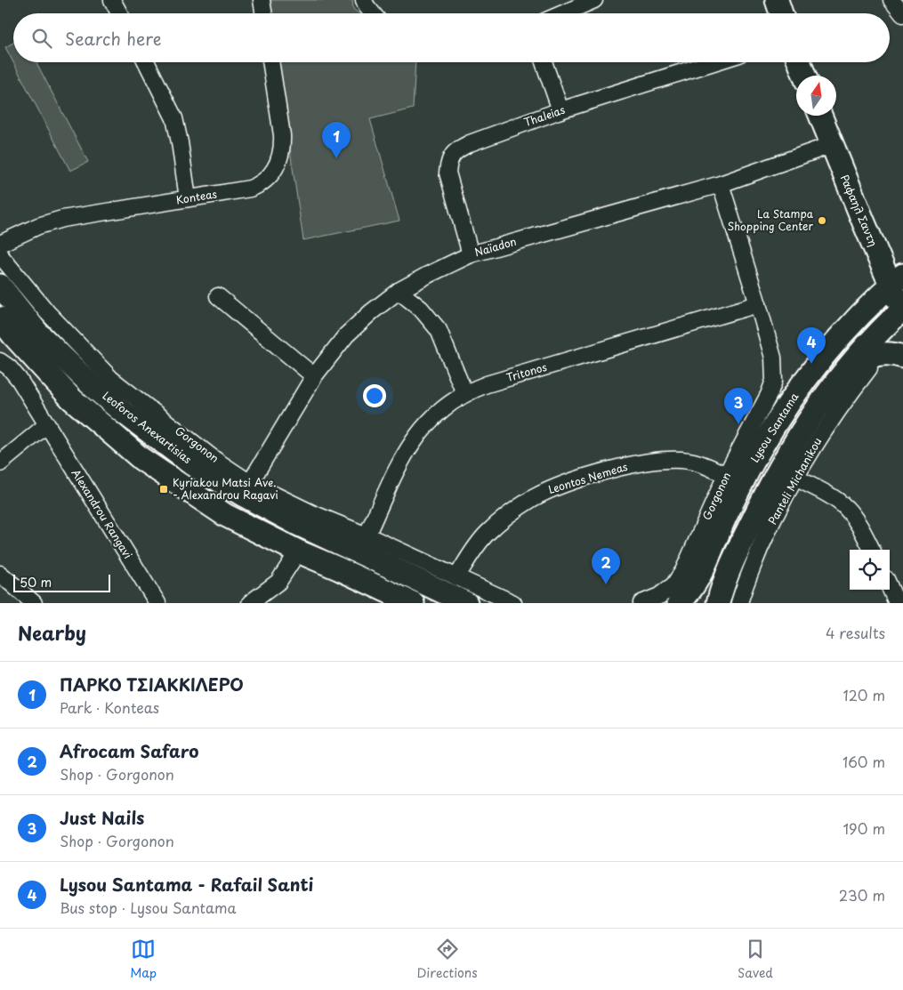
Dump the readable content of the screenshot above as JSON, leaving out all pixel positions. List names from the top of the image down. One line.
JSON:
{"streets":{"main road":["Ραφαηλ Σαντη","Leoforos Anexartisias","Lysou Santama"],"street":["Thaleias","Konteas","Naïadon","Tritonos","Gorgonon","Leontos Nemeas","Panteli Michanikou","Alexandrou Rangavi"]},"crossings":[["Thaleias","Naïadon"],["Ραφαηλ Σαντη","Naïadon"],["Ραφαηλ Σαντη","Lysou Santama"],["Naïadon","Gorgonon"],["Tritonos","Gorgonon"],["Gorgonon","Leontos Nemeas"]],"places":{"other":["La Stampa Shopping Center"],"transit":["Kyriakou Matsi Ave. - Alexandrou Ragavi"]},"scale_bar":"50 m","north":"top","page":{"search":"Search here","pins":["1","4","3","2"],"scale":"50 m","heading":["Nearby","4 results"],"list":[{"mark":"1","name":"ΠΑΡΚΟ ΤΣΙΑΚΚΙΛΕΡΟ","note":"Park · Konteas","value":"120 m"},{"mark":"2","name":"Afrocam Safaro","note":"Shop · Gorgonon","value":"160 m"},{"mark":"3","name":"Just Nails","note":"Shop · Gorgonon","value":"190 m"},{"mark":"4","name":"Lysou Santama - Rafail Santi","note":"Bus stop · Lysou Santama","value":"230 m"}],"nav":["Map","Directions","Saved"]}}
